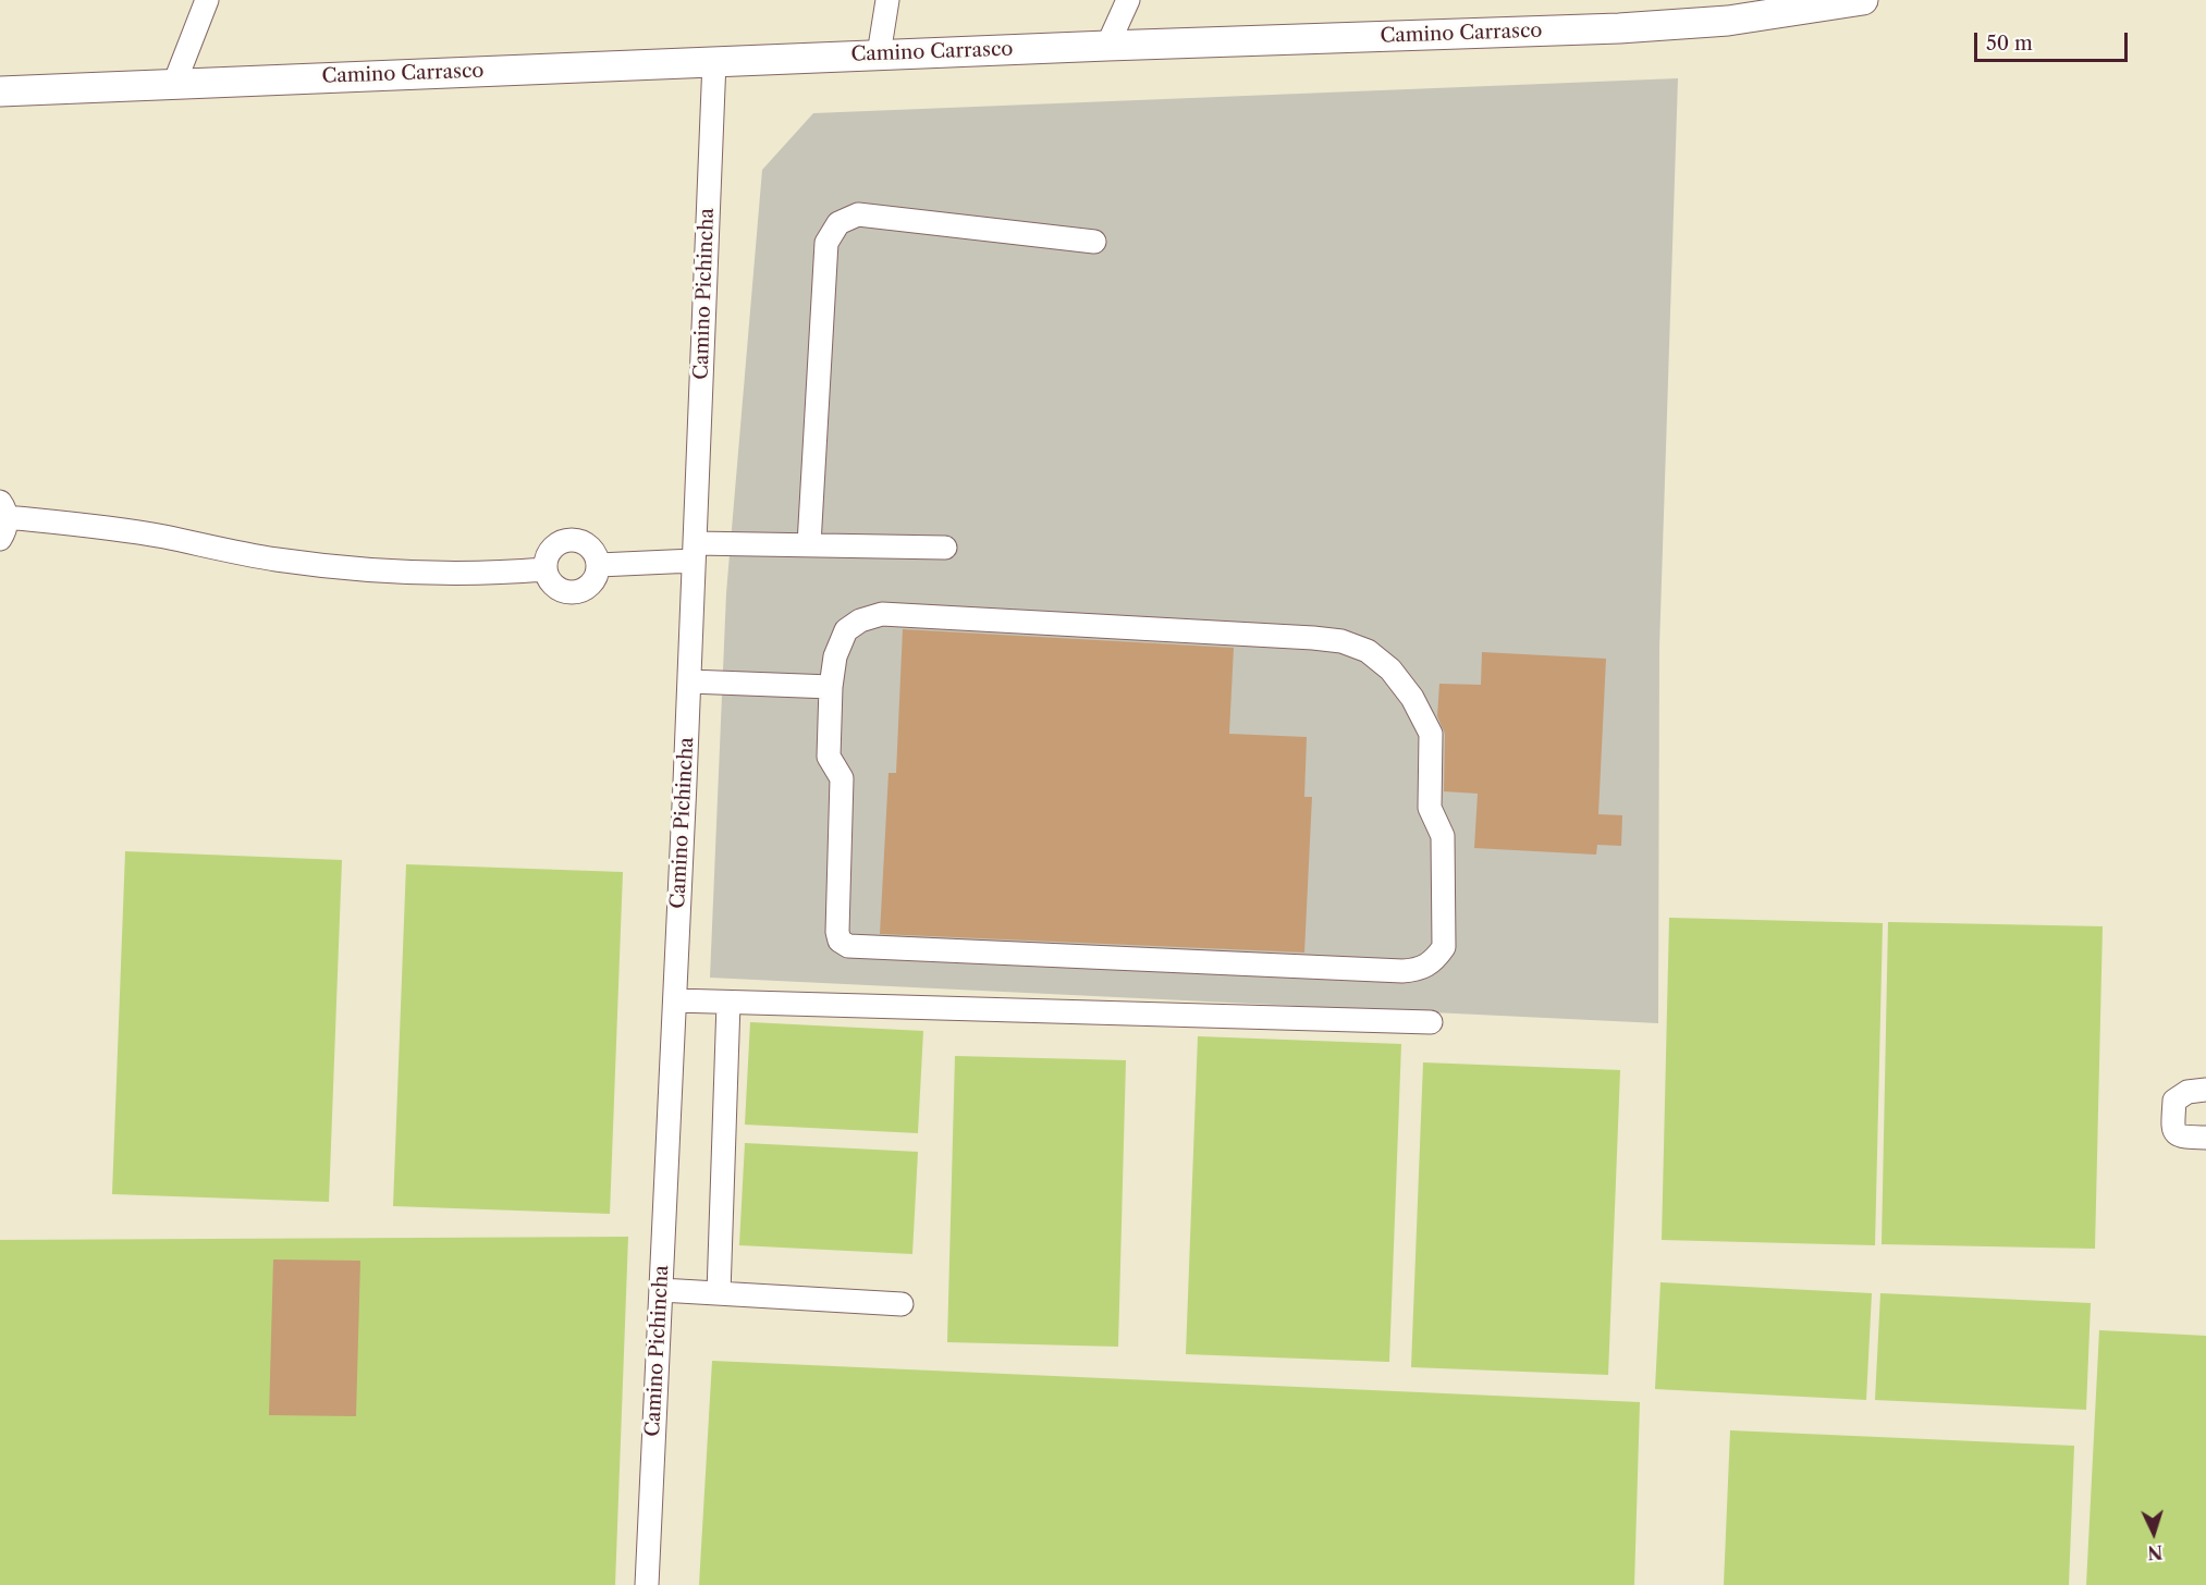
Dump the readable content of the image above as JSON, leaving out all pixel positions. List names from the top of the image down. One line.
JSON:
{"streets":{"main road":["Camino Carrasco"],"street":["Camino Pichincha"]},"crossings":[["Camino Carrasco","Camino Pichincha"]],"scale_bar":"50 m","north":"bottom"}
